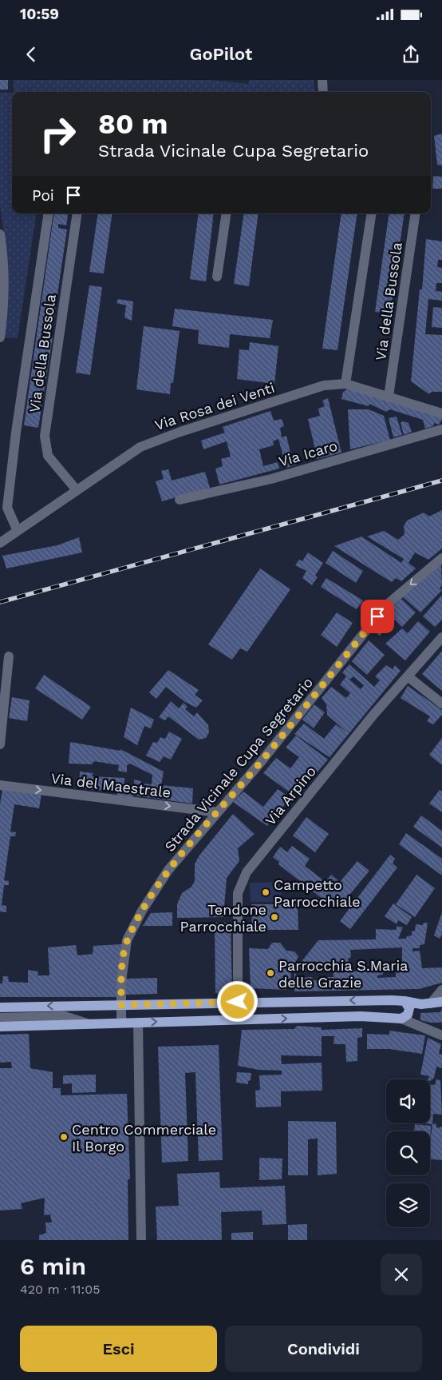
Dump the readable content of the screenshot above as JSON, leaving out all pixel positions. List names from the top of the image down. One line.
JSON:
{"streets":{"street":["Via della Bussola","Via Rosa dei Venti","Via Icaro","Strada Vicinale Cupa Segretario","Via del Maestrale","Via Arpino"]},"crossings":[["Via della Bussola","Via Rosa dei Venti"],["Strada Vicinale Cupa Segretario","Via del Maestrale"]],"one_way":["Strada Vicinale Cupa Segretario","Via del Maestrale"],"places":["Campetto Parrocchiale","Tendone Parrocchiale","Parrocchia S.Maria delle Grazie","Centro Commerciale Il Borgo"],"page":{"status":"10:59","header":"GoPilot","turn":["80 m","Strada Vicinale Cupa Segretario"],"then":"Poi","heading":["6 min","420 m · 11:05"],"buttons":["Esci","Condividi"]}}
